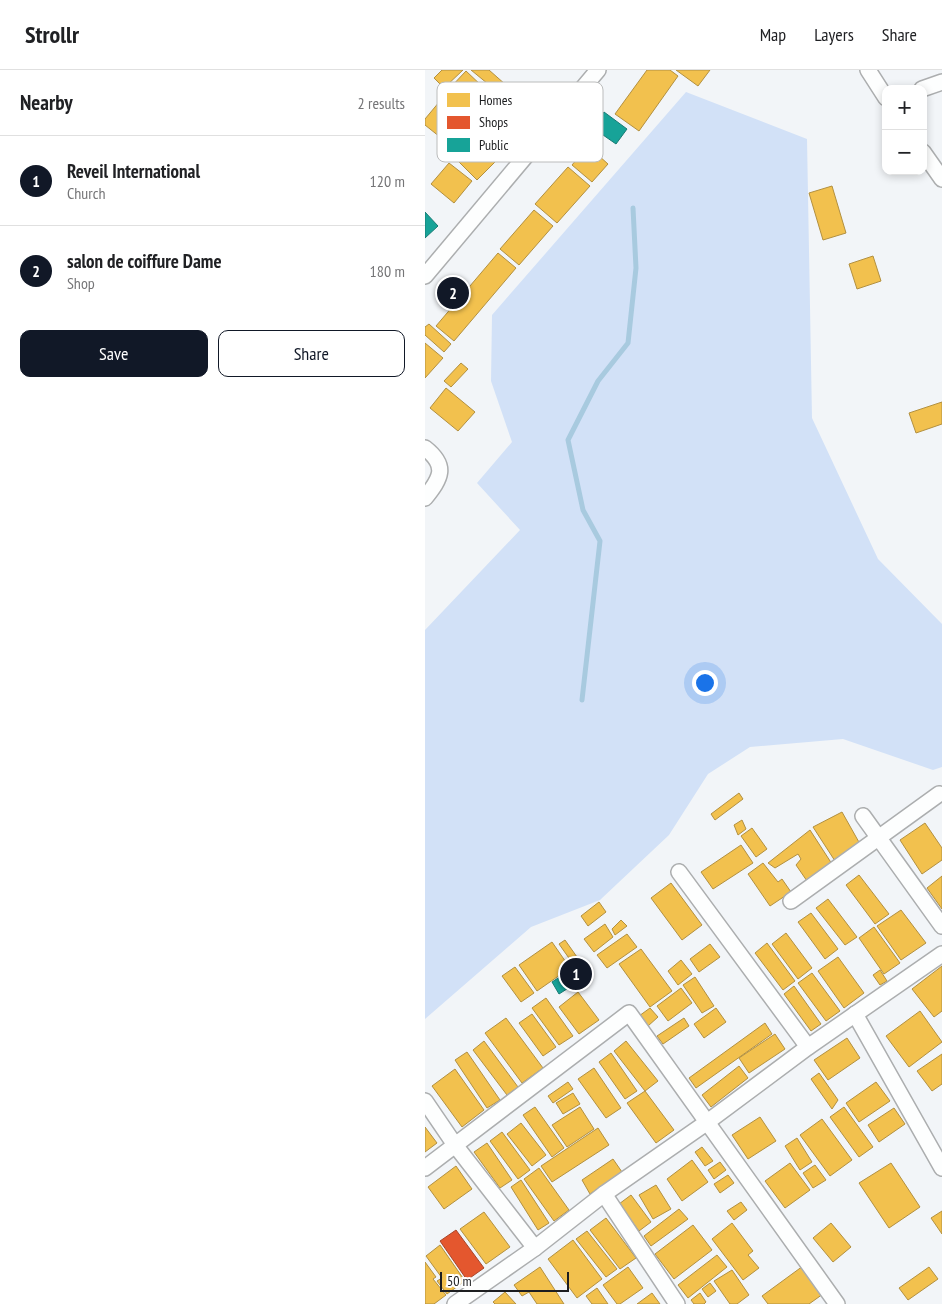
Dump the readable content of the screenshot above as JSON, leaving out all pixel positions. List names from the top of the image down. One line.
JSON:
{"legend":["Homes","Shops","Public"],"scale_bar":"50 m","page":{"header":"Strollr","nav":["Map","Layers","Share"],"heading":["Nearby","2 results"],"map_buttons":["+","−"],"list":[{"mark":"1","name":"Reveil International","note":"Church","value":"120 m"},{"mark":"2","name":"salon de coiffure Dame","note":"Shop","value":"180 m"}],"pins":["2","1"],"buttons":["Save","Share"],"scale":"50 m"}}
